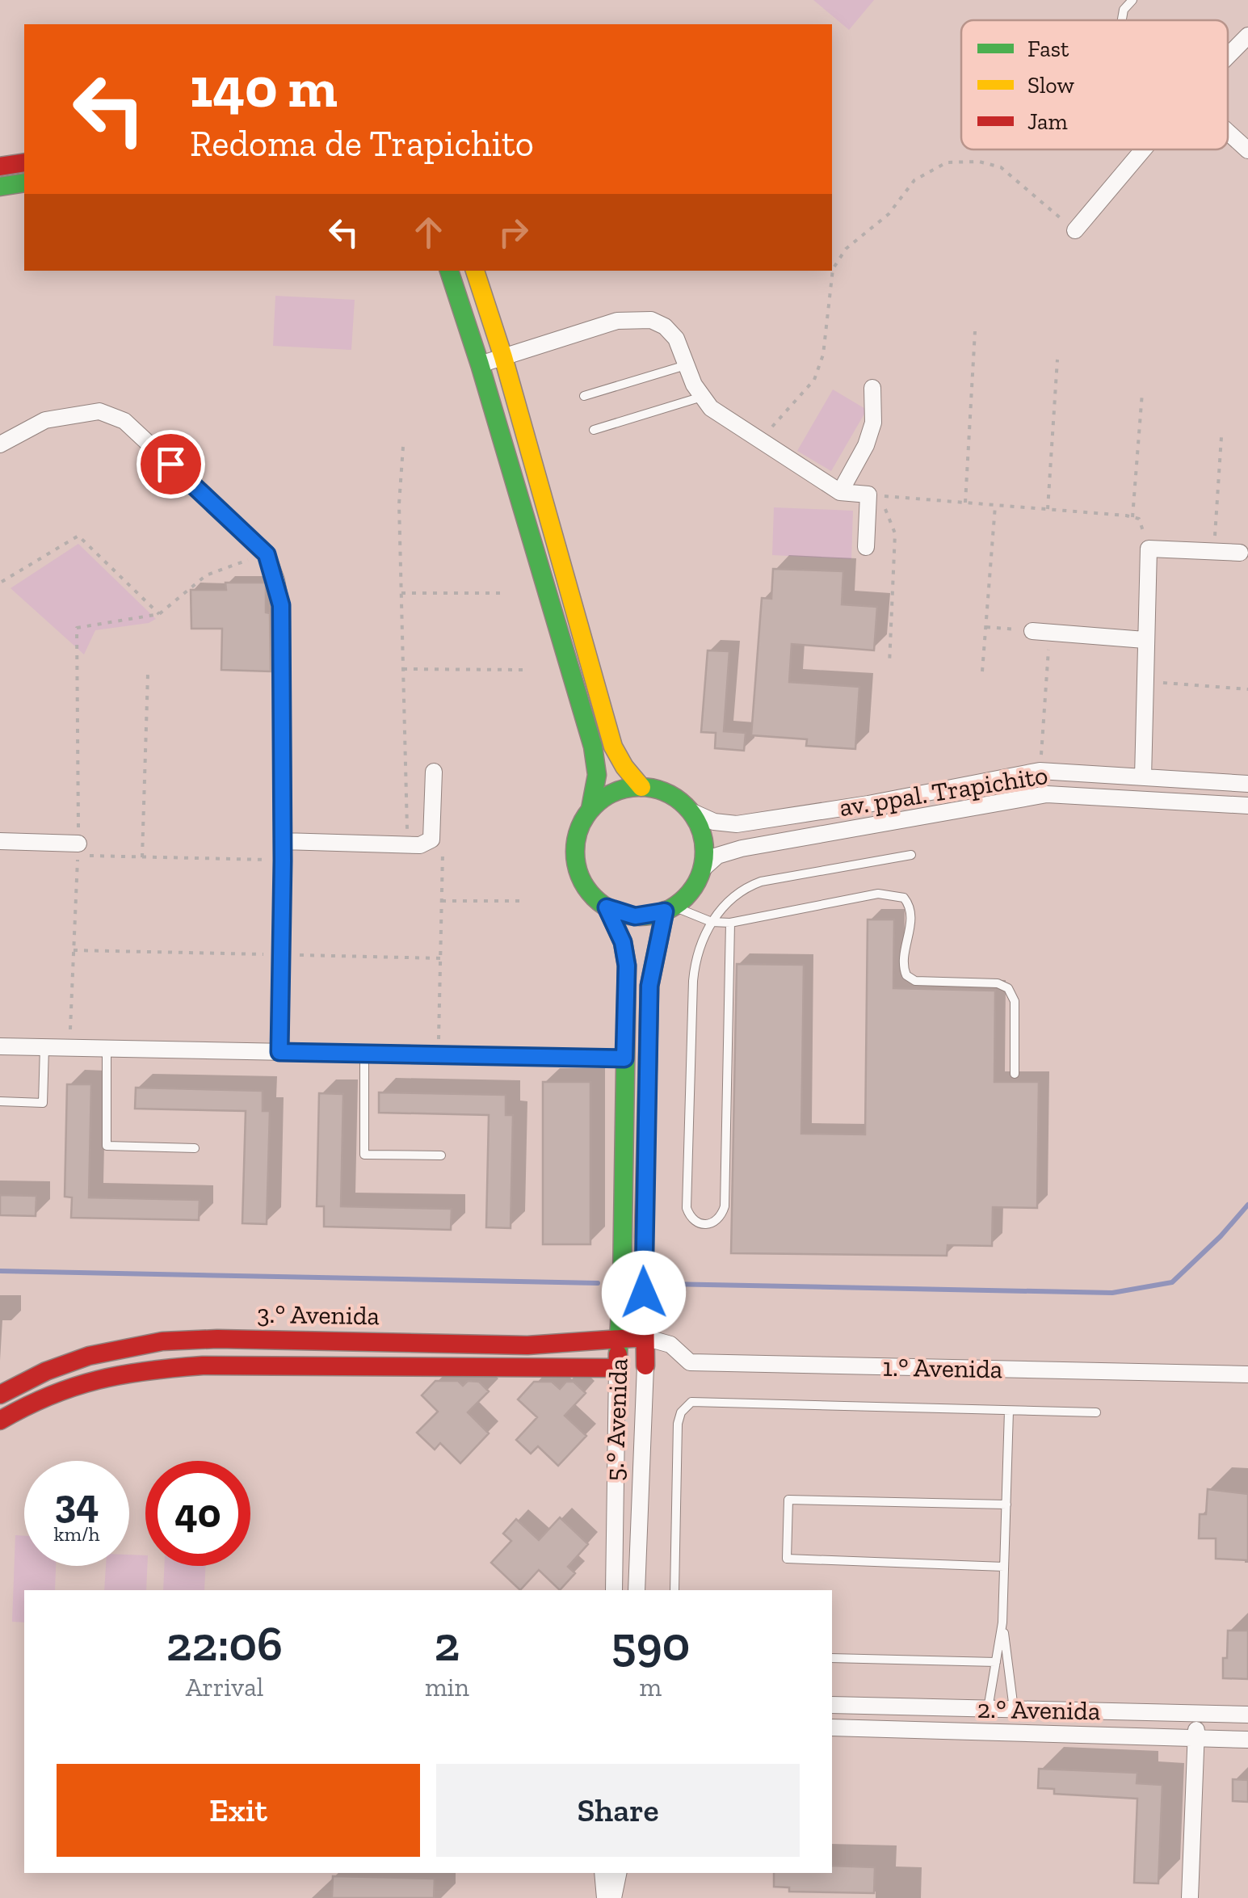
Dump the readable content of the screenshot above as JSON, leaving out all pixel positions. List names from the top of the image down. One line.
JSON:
{"streets":{"street":["av. ppal. Trapichito","3.° Avenida","1.° Avenida","5.° Avenida","2.° Avenida"]},"crossings":[["av. ppal. Trapichito","5.° Avenida"],["3.° Avenida","1.° Avenida"],["3.° Avenida","5.° Avenida"],["1.° Avenida","5.° Avenida"]],"legend":["Fast","Slow","Jam"],"page":{"turn":["140 m","Redoma de Trapichito"],"speed":"34 km/h","limit":"40","eta":["22:06","Arrival","2","min","590","m"],"buttons":["Exit","Share"]}}
